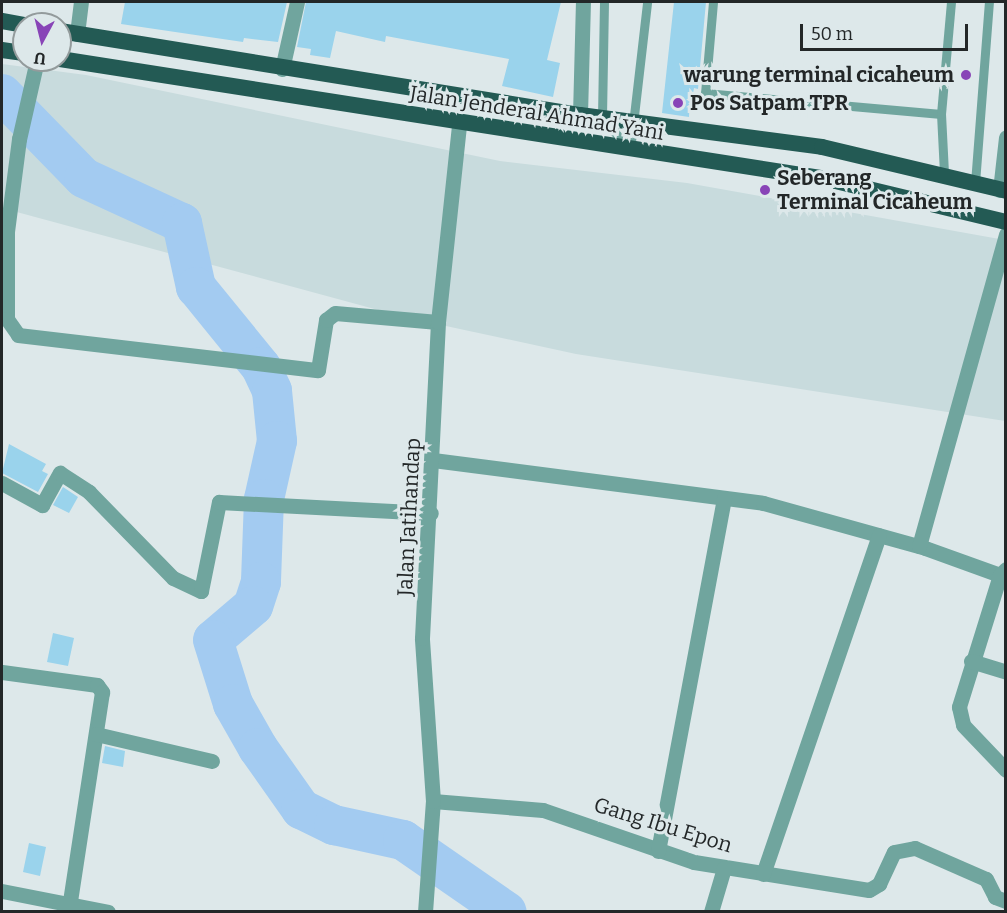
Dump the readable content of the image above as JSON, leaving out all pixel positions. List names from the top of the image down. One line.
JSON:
{"streets":{"highway":["Jalan Jenderal Ahmad Yani"],"street":["Jalan Jatihandap","Gang Ibu Epon"]},"crossings":[["Jalan Jenderal Ahmad Yani","Jalan Jatihandap"],["Jalan Jatihandap","Gang Ibu Epon"]],"places":["warung terminal cicaheum","Pos Satpam TPR","Seberang Terminal Cicaheum"],"scale_bar":"50 m","north":"bottom"}
